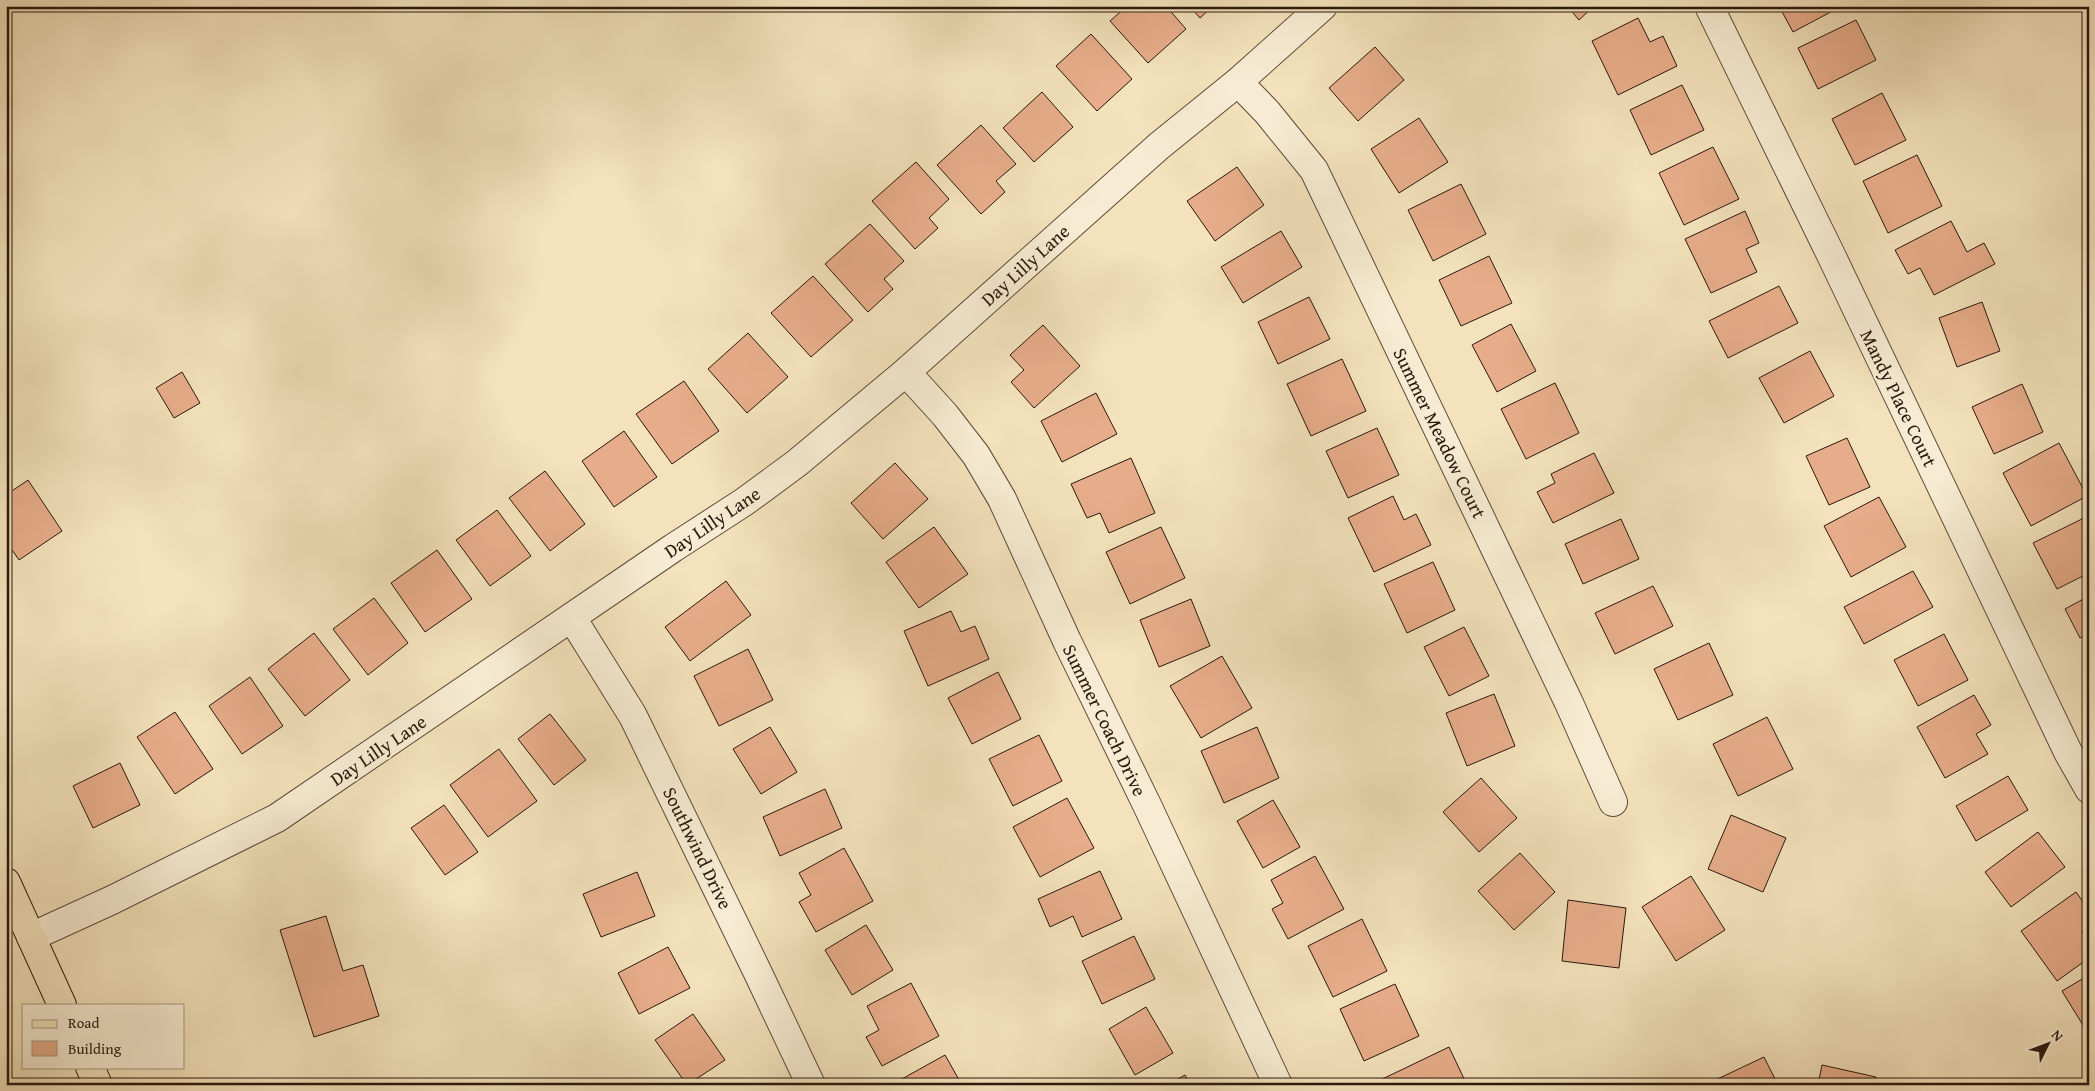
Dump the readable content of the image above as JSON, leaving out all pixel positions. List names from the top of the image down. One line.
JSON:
{"streets":{"street":["Day Lilly Lane","Mandy Place Court","Summer Meadow Court","Summer Coach Drive","Southwind Drive"]},"crossings":[["Day Lilly Lane","Summer Meadow Court"],["Day Lilly Lane","Summer Coach Drive"],["Day Lilly Lane","Southwind Drive"]],"legend":["Road","Building"],"north":"top right"}
